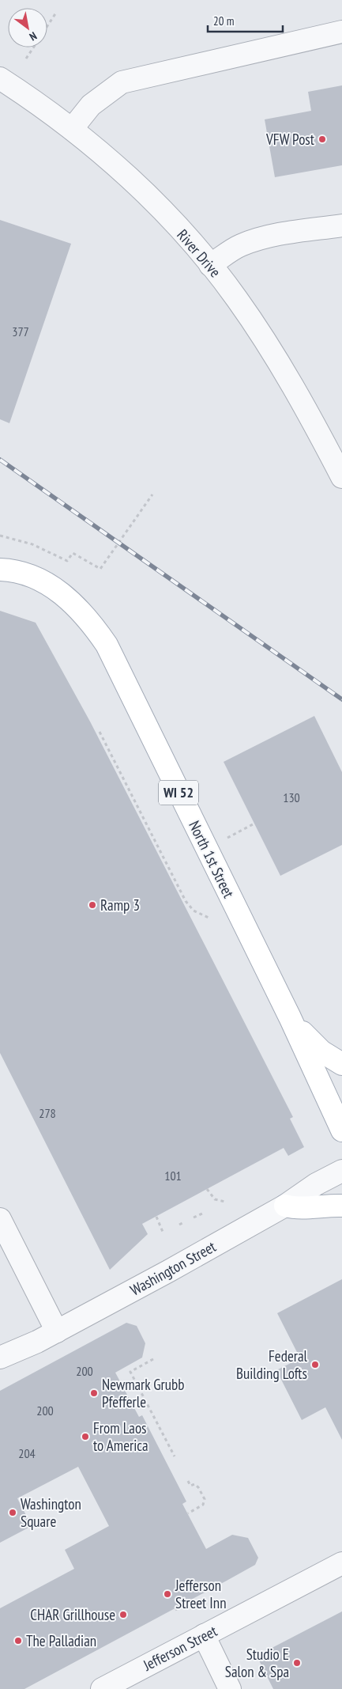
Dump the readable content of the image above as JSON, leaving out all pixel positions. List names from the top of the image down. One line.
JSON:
{"streets":{"main road":["WI 52","North 1st Street"],"street":["River Drive","Washington Street","Jefferson Street"]},"crossings":[["WI 52","North 1st Street"]],"places":["VFW Post","Ramp 3","Federal Building Lofts","Newmark Grubb Pfefferle","From Laos to America","Washington Square","Jefferson Street Inn","CHAR Grillhouse","The Palladian","Studio E Salon & Spa"],"house_numbers":["377","130","278","101","200","200","204"],"scale_bar":"20 m","north":"bottom right"}
